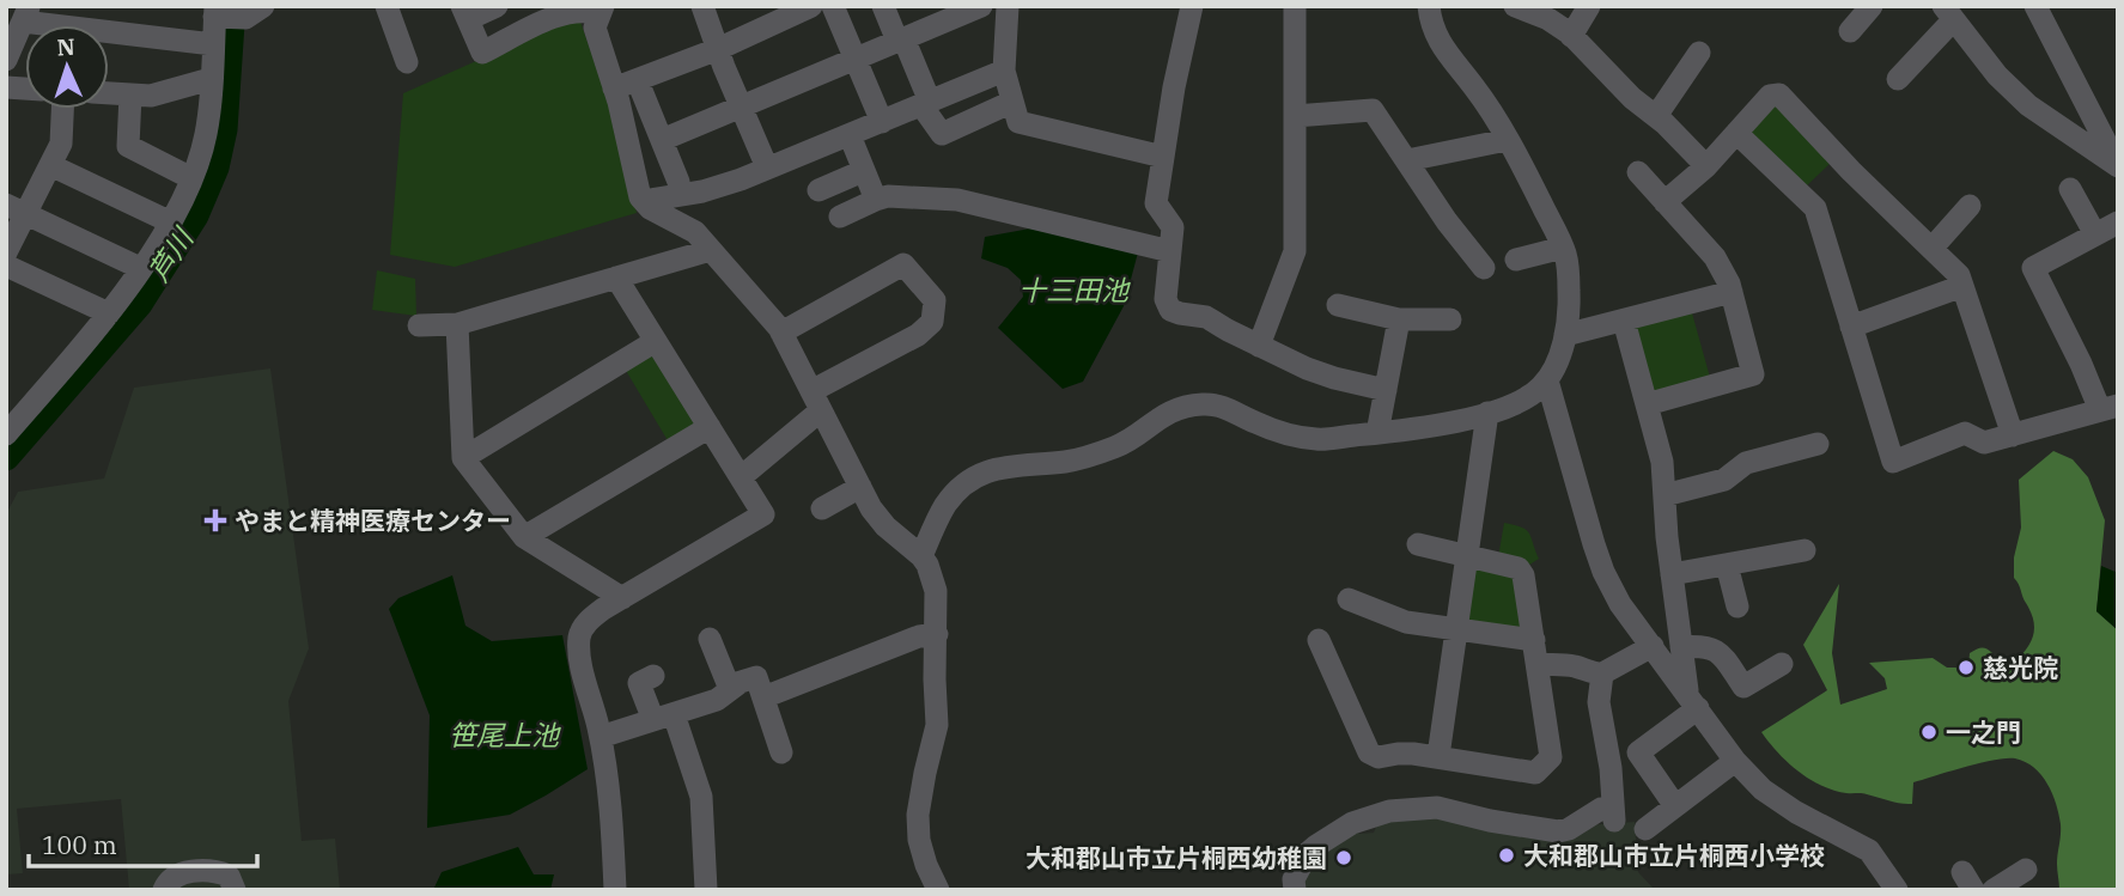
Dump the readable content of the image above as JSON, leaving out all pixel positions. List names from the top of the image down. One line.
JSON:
{"water":["芦川","十三田池","笹尾上池"],"places":{"health":["やまと精神医療センター"],"other":["慈光院","一之門","大和郡山市立片桐西小学校","大和郡山市立片桐西幼稚園"]},"scale_bar":"100 m","north":"top"}
